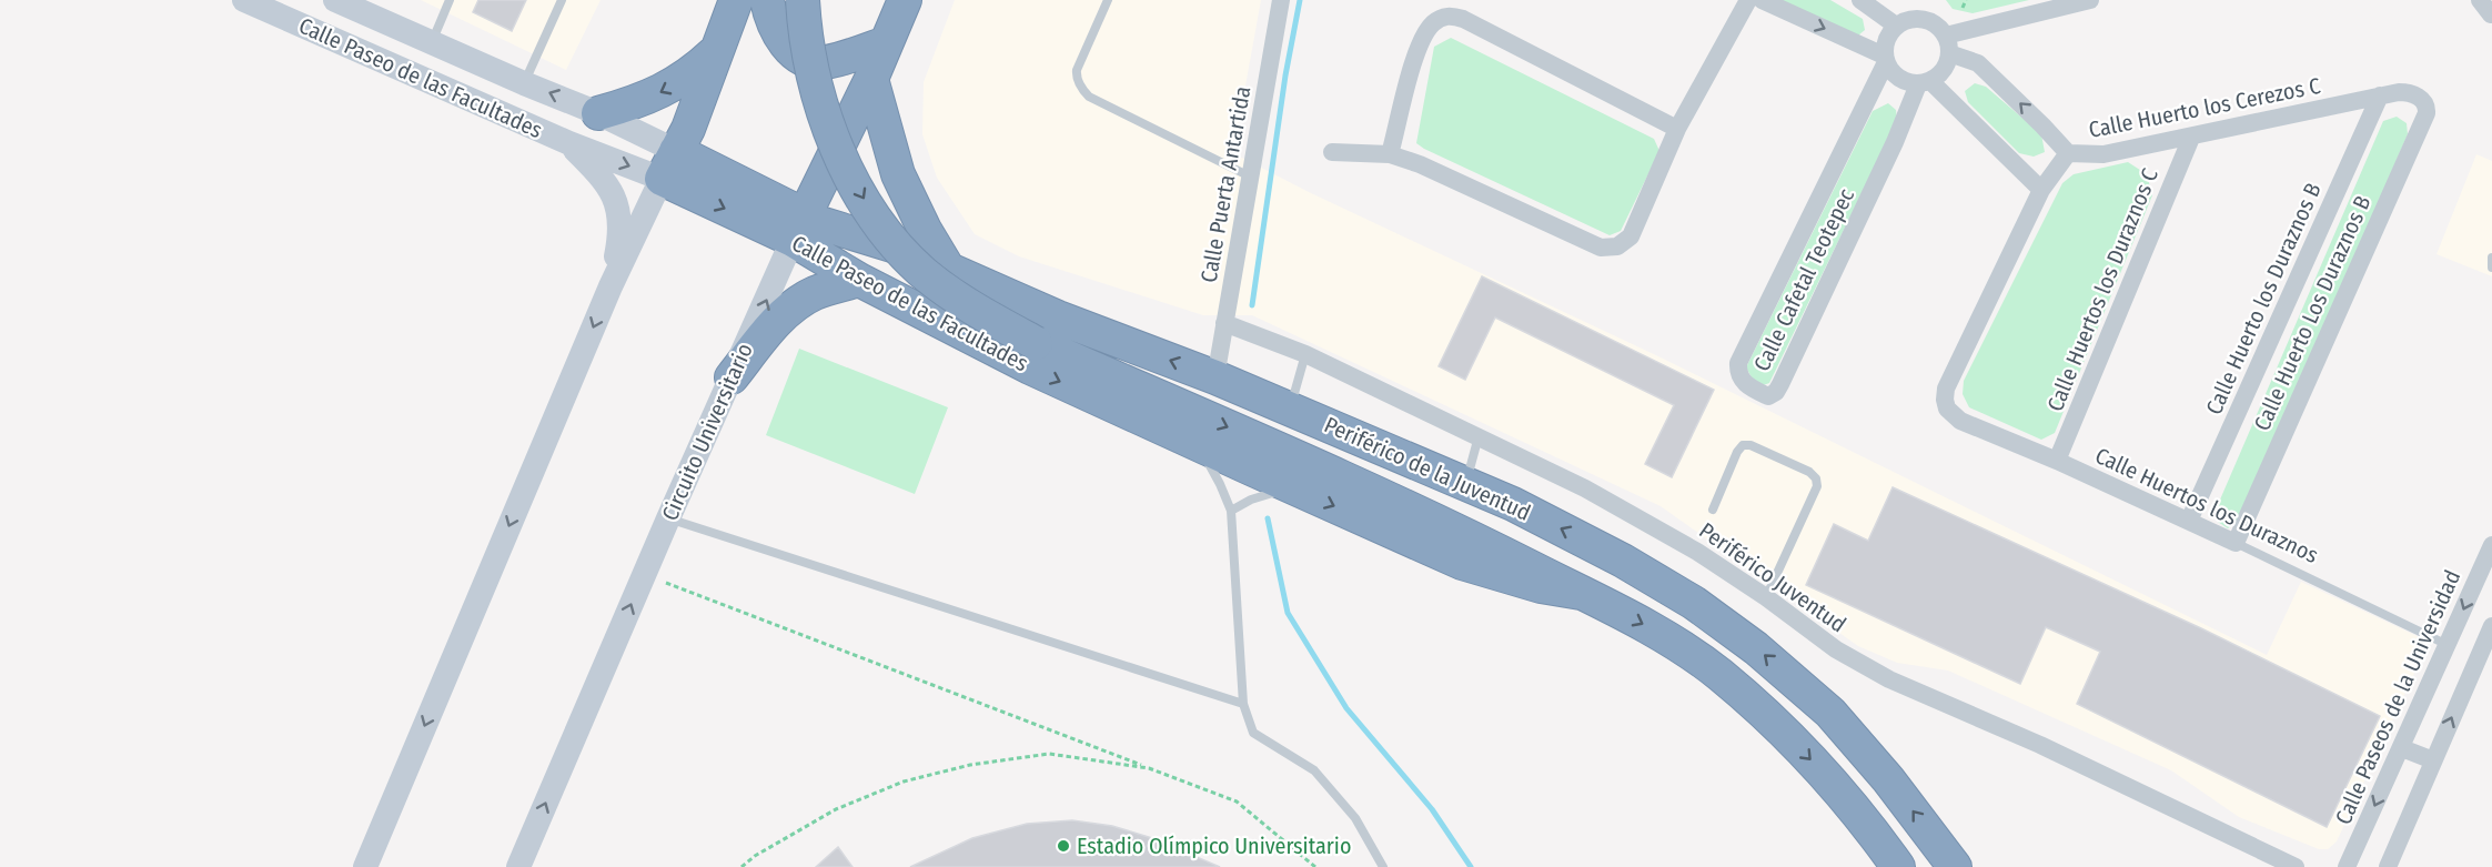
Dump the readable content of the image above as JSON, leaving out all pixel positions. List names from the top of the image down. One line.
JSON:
{"streets":{"highway":["Calle Paseo de las Facultades","Circuito Universitario","Periférico de la Juventud"],"street":["Calle Huerto los Cerezos C","Calle Puerta Antartida","Calle Cafetal Teotepec","Calle Huertos los Duraznos C","Calle Huerto los Duraznos B","Calle Huerto Los Duraznos B","Calle Huertos los Duraznos","Periférico Juventud","Calle Paseos de la Universidad"]},"crossings":[["Calle Paseo de las Facultades","Circuito Universitario"],["Calle Paseo de las Facultades","Periférico de la Juventud"],["Calle Huerto los Cerezos C","Calle Cafetal Teotepec"],["Calle Huerto los Cerezos C","Calle Huertos los Duraznos C"],["Calle Huerto los Cerezos C","Calle Huerto los Duraznos B"],["Calle Huerto los Cerezos C","Calle Huerto Los Duraznos B"],["Calle Puerta Antartida","Periférico de la Juventud"],["Calle Puerta Antartida","Periférico Juventud"],["Calle Huertos los Duraznos C","Calle Huertos los Duraznos"],["Calle Huerto los Duraznos B","Calle Huertos los Duraznos"],["Calle Huerto Los Duraznos B","Calle Huertos los Duraznos"],["Circuito Universitario","Periférico de la Juventud"],["Calle Huertos los Duraznos","Calle Paseos de la Universidad"]],"one_way":["Circuito Universitario"],"places":["Estadio Olímpico Universitario"]}
